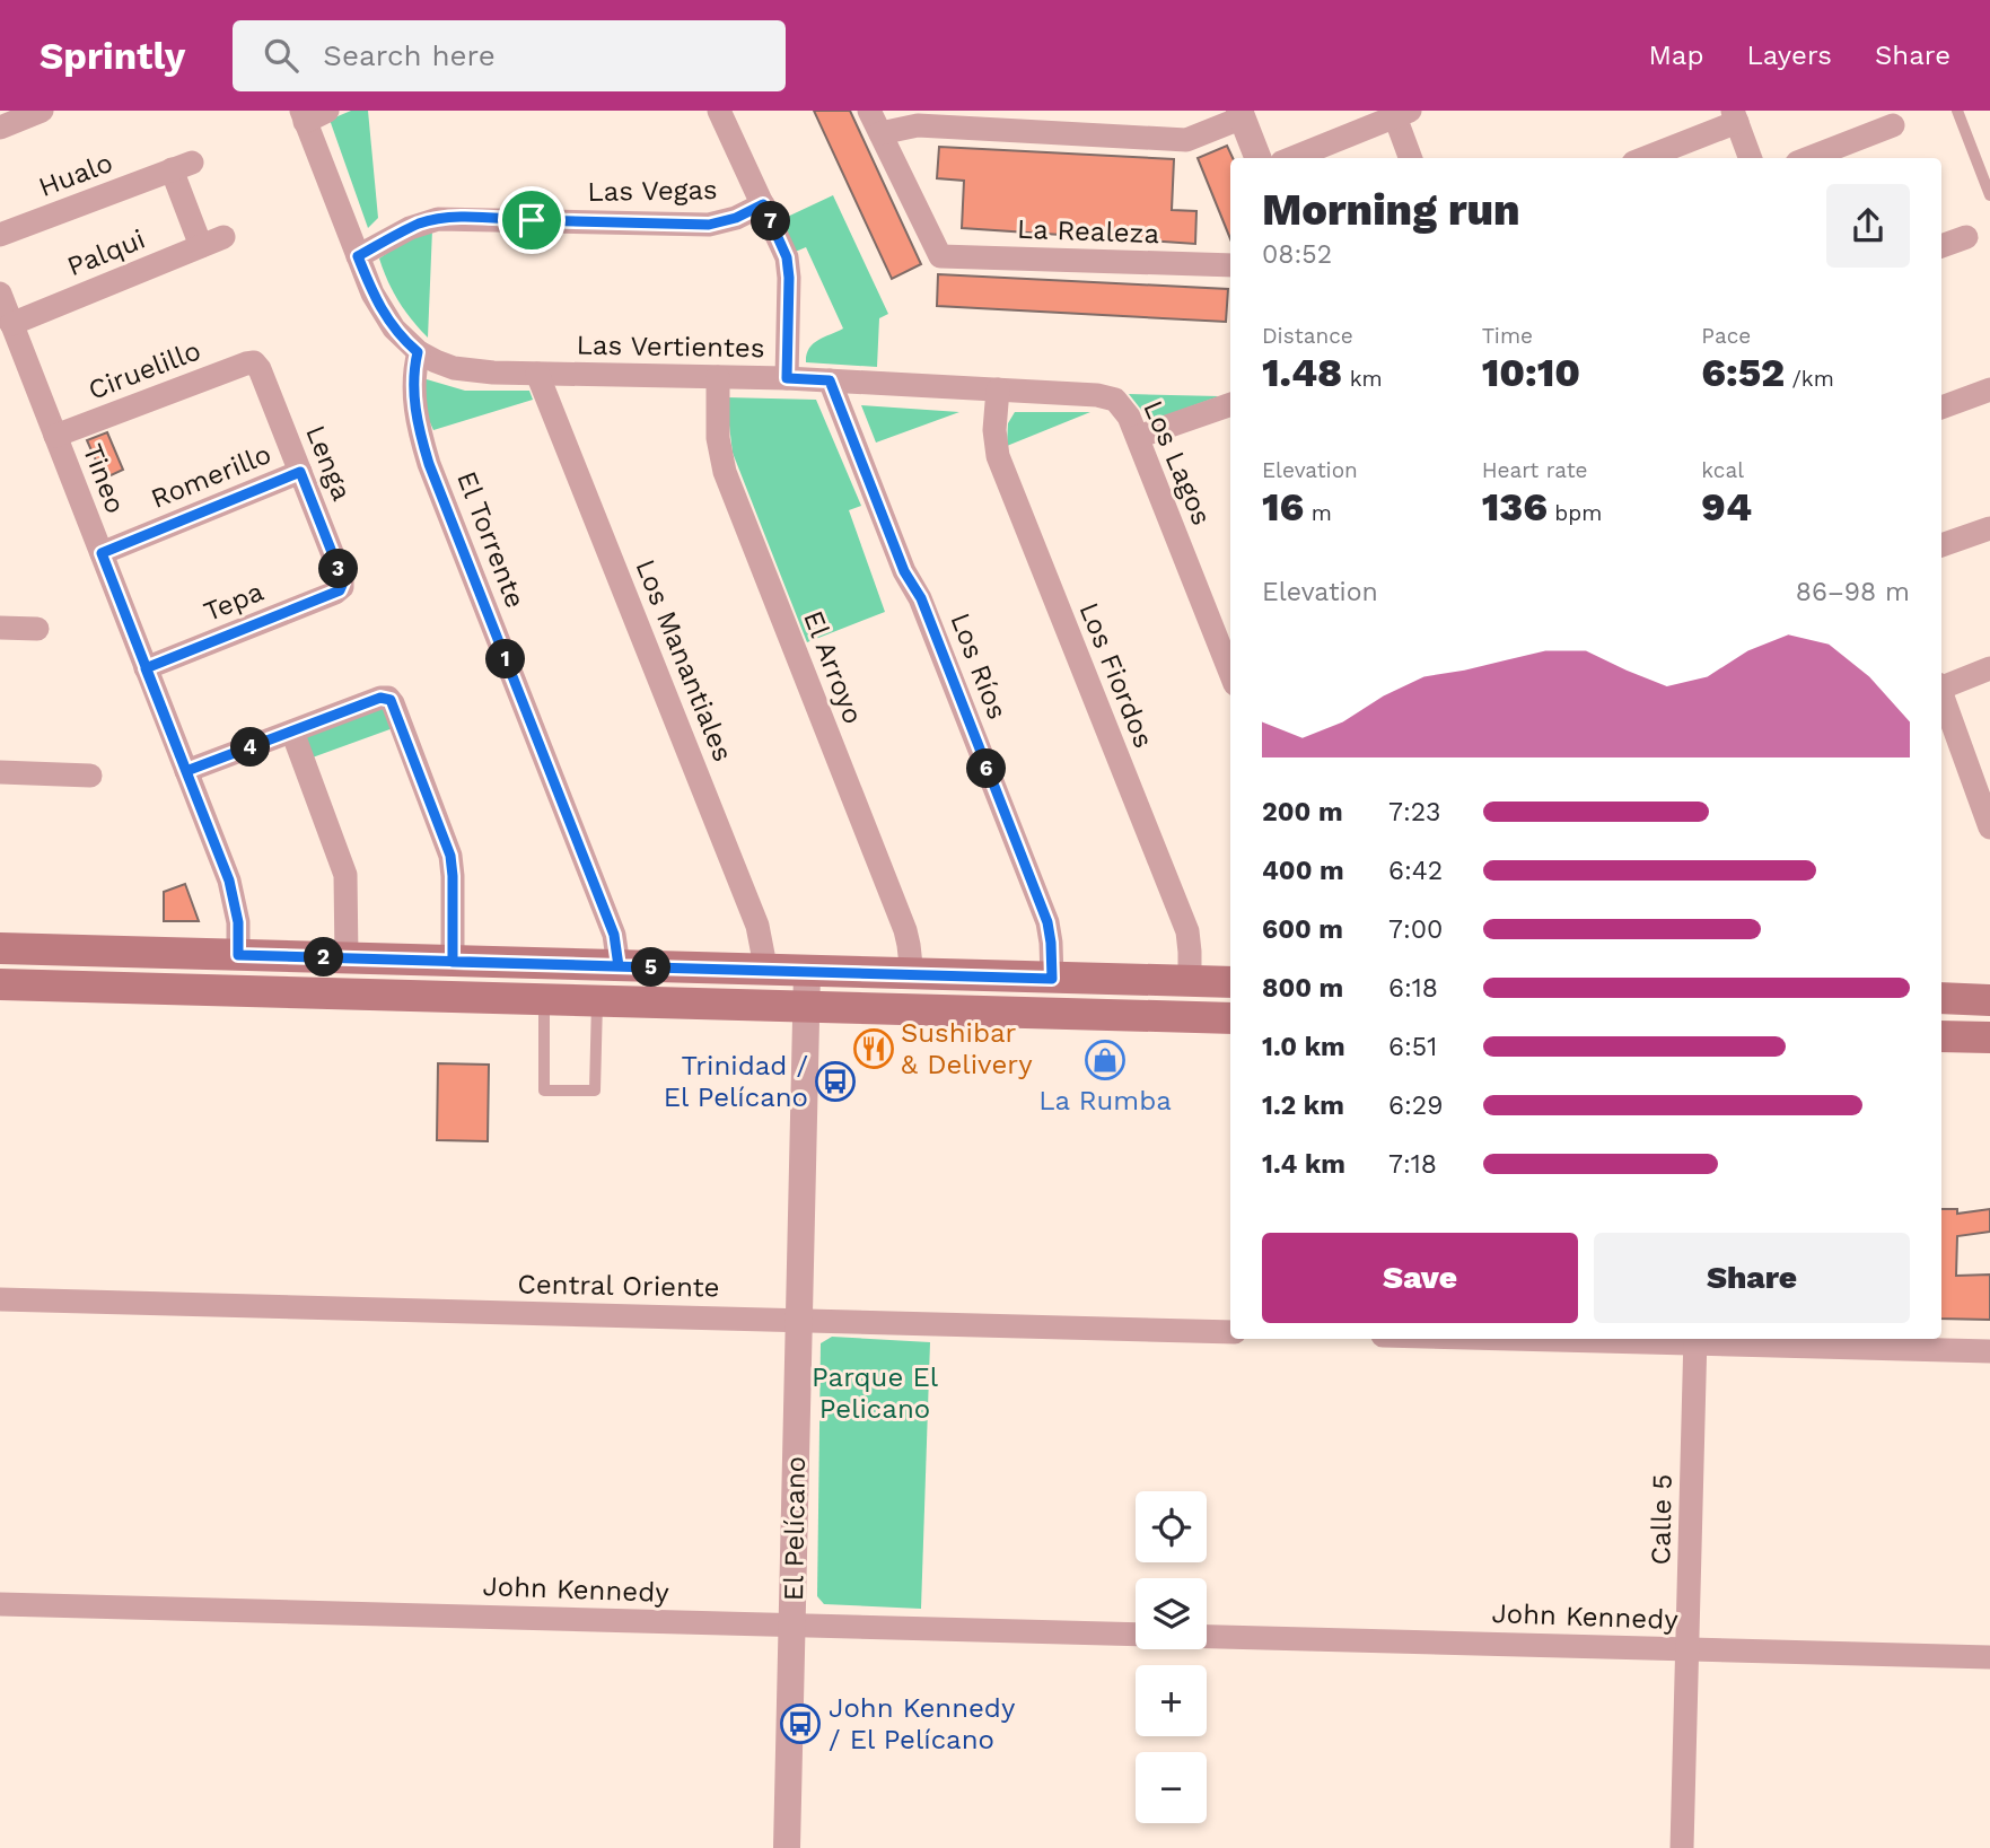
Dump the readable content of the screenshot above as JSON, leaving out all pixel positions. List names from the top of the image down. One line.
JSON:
{"streets":{"street":["Hualo","Las Vegas","La Realeza","Palqui","Las Vertientes","Ciruelillo","Lenga","Los Lagos","Romerillo","Tineo","El Torrente","Tepa","Los Manantiales","Los Ríos","El Arroyo","Los Fiordos","Central Oriente","Calle 5","El Pelícano","John Kennedy"]},"crossings":[["Hualo","Palqui"],["Palqui","Tineo"],["Las Vertientes","Los Lagos"],["Las Vertientes","El Torrente"],["Las Vertientes","Los Manantiales"],["Las Vertientes","Los Ríos"],["Las Vertientes","El Arroyo"],["Las Vertientes","Los Fiordos"],["Ciruelillo","Lenga"],["Ciruelillo","Tineo"],["Lenga","Romerillo"],["Lenga","Tepa"],["Romerillo","Tineo"],["Tineo","Tepa"],["Central Oriente","El Pelícano"],["Calle 5","John Kennedy"],["El Pelícano","John Kennedy"]],"parks":["Parque El Pelicano"],"places":{"restaurant":["Sushibar & Delivery"],"shop":["La Rumba"],"bus stop":["Trinidad / El Pelícano","John Kennedy / El Pelícano"]},"page":{"header":"Sprintly","search":"Search here","nav":["Map","Layers","Share"],"heading":["Morning run","08:52"],"pins":["7","3","1","4","6","2","5"],"stats":[["Distance","1.48 km"],["Time","10:10"],["Pace","6:52 /km"],["Elevation","16 m"],["Heart rate","136 bpm"],["kcal","94"]],"chart":["Elevation","86–98 m"],"list":[{"name":"200 m","note":"7:23"},{"name":"400 m","note":"6:42"},{"name":"600 m","note":"7:00"},{"name":"800 m","note":"6:18"},{"name":"1.0 km","note":"6:51"},{"name":"1.2 km","note":"6:29"},{"name":"1.4 km","note":"7:18"}],"buttons":["Save","Share"],"map_buttons":["+","−"]}}
